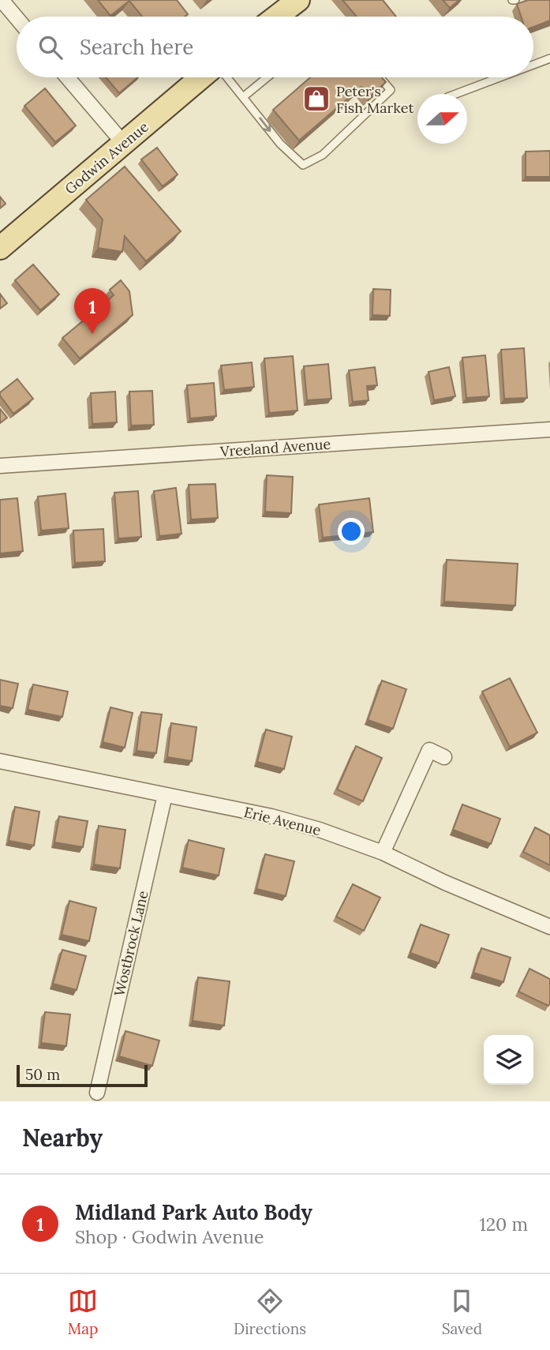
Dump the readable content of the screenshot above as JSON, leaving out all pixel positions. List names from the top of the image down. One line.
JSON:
{"streets":{"main road":["Godwin Avenue"],"street":["Vreeland Avenue","Erie Avenue","Wostbrock Lane"]},"crossings":[["Erie Avenue","Wostbrock Lane"]],"places":{"shop":["Peter's Fish Market"]},"scale_bar":"50 m","north":"right","page":{"search":"Search here","pins":"1","scale":"50 m","heading":"Nearby","list":[{"mark":"1","name":"Midland Park Auto Body","note":"Shop · Godwin Avenue","value":"120 m"}],"nav":["Map","Directions","Saved"]}}
